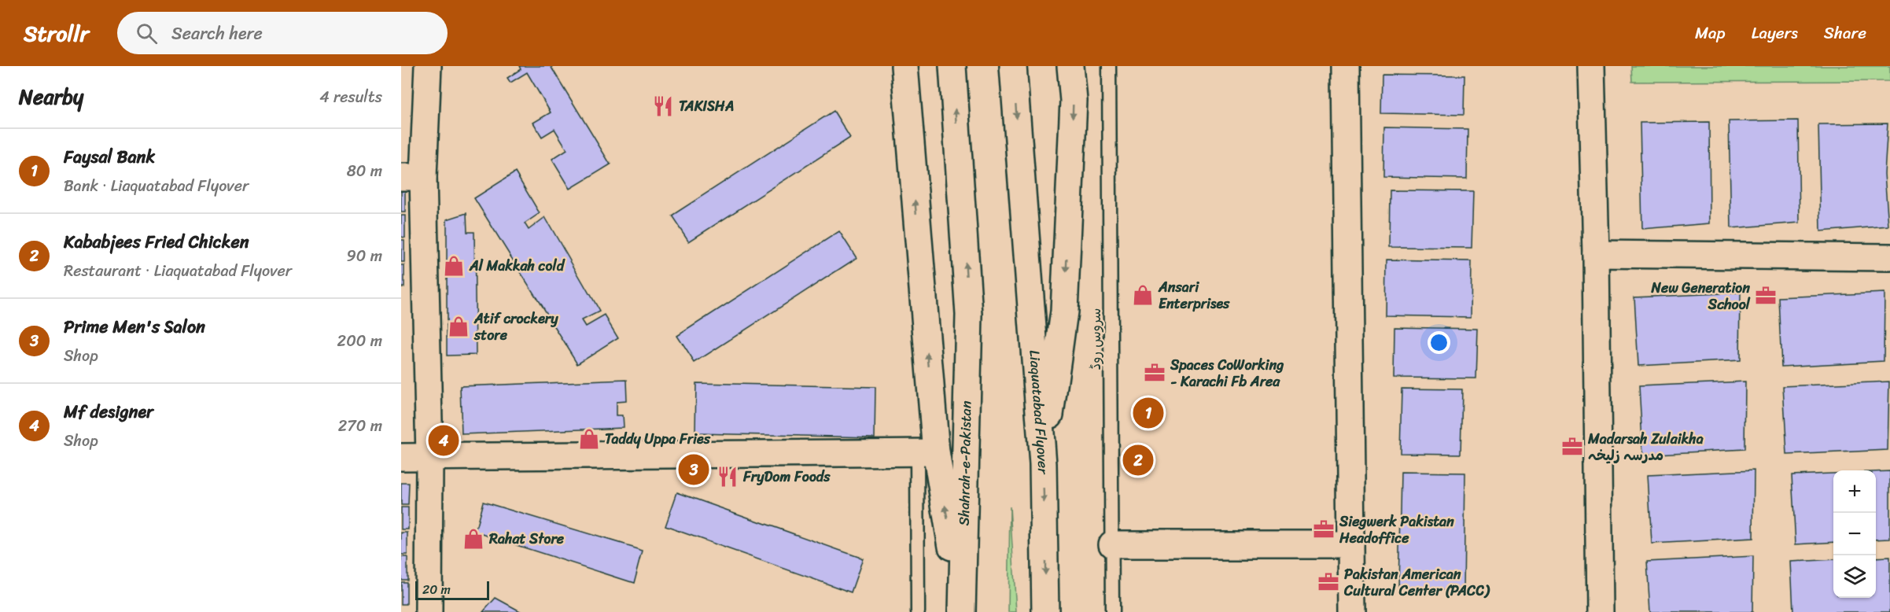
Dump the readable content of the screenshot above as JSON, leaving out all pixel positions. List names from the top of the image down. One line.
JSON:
{"streets":{"main road":["Liaquatabad Flyover","Shahrah-e-Pakistan"],"lane":["سروس روڈ"]},"places":{"restaurant":["TAKISHA","FryDom Foods"],"shop":["Al Makkah cold","Ansari Enterprises","Atif crockery store","Taddy Uppa Fries","Rahat Store"],"office":["New Generation School","Spaces CoWorking - Karachi Fb Area","Madarsah Zulaikha مدرسہ زلیخہ","Siegwerk Pakistan Headoffice","Pakistan American Cultural Center (PACC)"]},"scale_bar":"20 m","page":{"header":"Strollr","search":"Search here","nav":["Map","Layers","Share"],"heading":["Nearby","4 results"],"list":[{"mark":"1","name":"Faysal Bank","note":"Bank · Liaquatabad Flyover","value":"80 m"},{"mark":"2","name":"Kababjees Fried Chicken","note":"Restaurant · Liaquatabad Flyover","value":"90 m"},{"mark":"3","name":"Prime Men's Salon","note":"Shop","value":"200 m"},{"mark":"4","name":"Mf designer","note":"Shop","value":"270 m"}],"pins":["1","4","2","3"],"map_buttons":["+","−"],"scale":"20 m"}}
